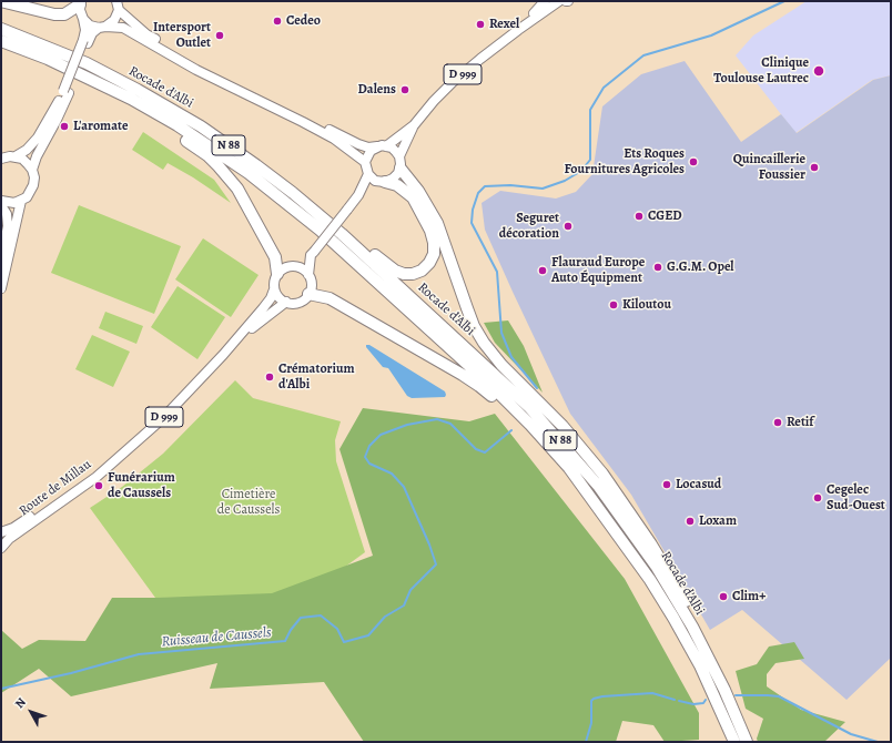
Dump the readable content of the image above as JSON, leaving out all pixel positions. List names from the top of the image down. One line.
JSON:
{"streets":{"highway":["Rocade d'Albi","N 88"],"main road":["D 999","Route de Millau"]},"water":["Ruisseau de Caussels"],"parks":["Cimetière de Caussels"],"places":["Cedeo","Rexel","Intersport Outlet","Clinique Toulouse Lautrec","Dalens","L'aromate","Ets Roques Fournitures Agricoles","Quincaillerie Foussier","CGED","Seguret décoration","G.G.M. Opel","Flauraud Europe Auto Équipment","Kiloutou","Crématorium d'Albi","Retif","Locasud","Funérarium de Caussels","Cegelec Sud-Ouest","Loxam","Clim+"],"north":"top left"}
